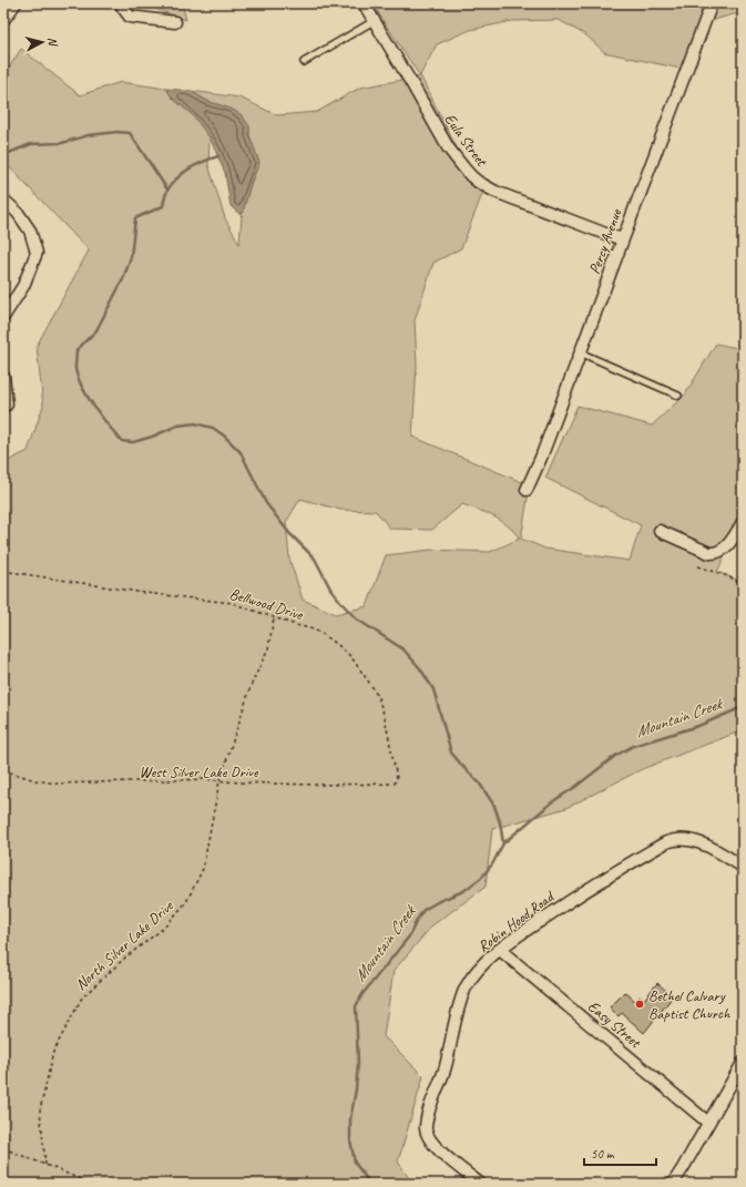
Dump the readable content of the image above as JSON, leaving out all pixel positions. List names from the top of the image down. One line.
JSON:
{"streets":{"street":["Eula Street","Percy Avenue","Robin Hood Road","Easy Street"],"path":["Bellwood Drive","West Silver Lake Drive","North Silver Lake Drive"]},"crossings":[["Eula Street","Percy Avenue"],["Bellwood Drive","West Silver Lake Drive"],["Bellwood Drive","North Silver Lake Drive"],["West Silver Lake Drive","North Silver Lake Drive"],["Robin Hood Road","Easy Street"]],"water":["Mountain Creek"],"places":["Bethel Calvary Baptist Church"],"scale_bar":"50 m","north":"right"}
